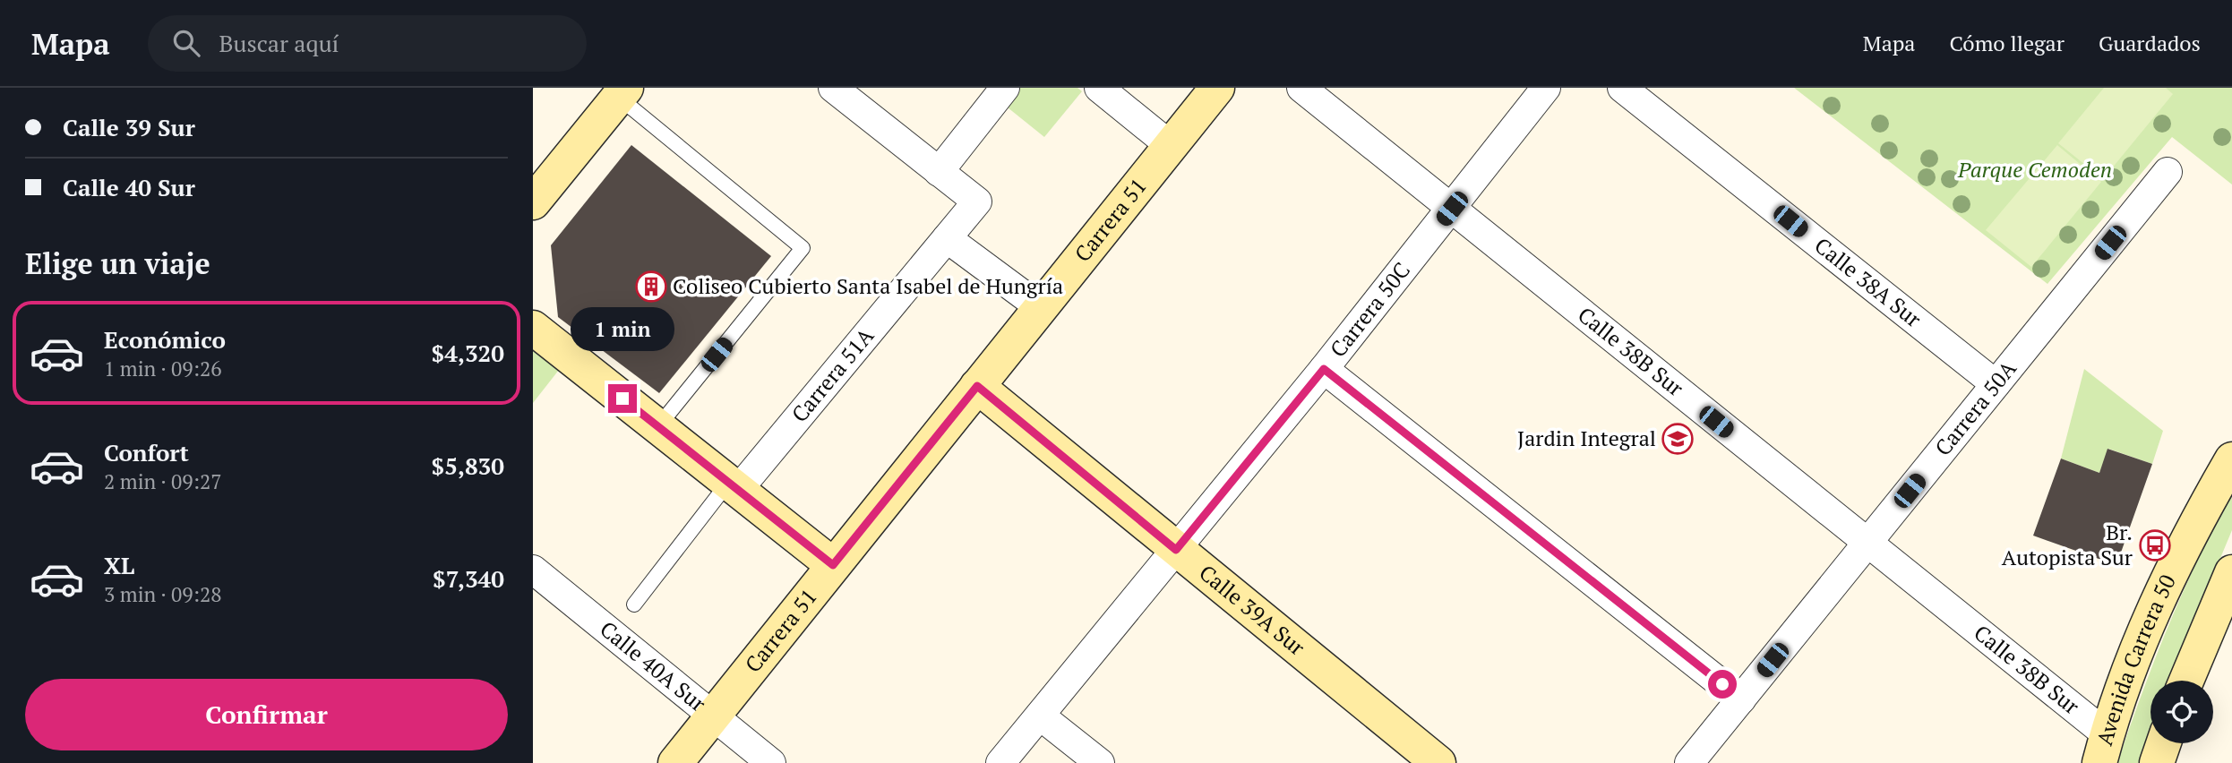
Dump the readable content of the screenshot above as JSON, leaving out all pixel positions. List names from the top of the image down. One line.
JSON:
{"streets":{"street":["Carrera 51","Calle 38A Sur","Carrera 50C","Calle 38B Sur","Carrera 51A","Carrera 50A","Calle 39A Sur","Avenida Carrera 50","Calle 40A Sur"]},"crossings":[["Carrera 51","Calle 39A Sur"],["Carrera 51","Calle 40A Sur"],["Calle 38A Sur","Carrera 50A"],["Carrera 50C","Calle 38B Sur"],["Carrera 50C","Calle 39A Sur"],["Calle 38B Sur","Carrera 50A"],["Calle 38B Sur","Avenida Carrera 50"]],"parks":["Parque Cemoden"],"places":{"building":["Coliseo Cubierto Santa Isabel de Hungría"],"school or university":["Jardin Integral"],"bus stop":["Br. Autopista Sur"]},"page":{"header":"Mapa","search":"Buscar aquí","nav":["Mapa","Cómo llegar","Guardados"],"banner":["Calle 39 Sur","Calle 40 Sur"],"heading":"Elige un viaje","list":[{"name":"Económico","note":"1 min · 09:26","value":"$4,320"},{"name":"Confort","note":"2 min · 09:27","value":"$5,830"},{"name":"XL","note":"3 min · 09:28","value":"$7,340"}],"bubble":"1 min","buttons":"Confirmar"}}
